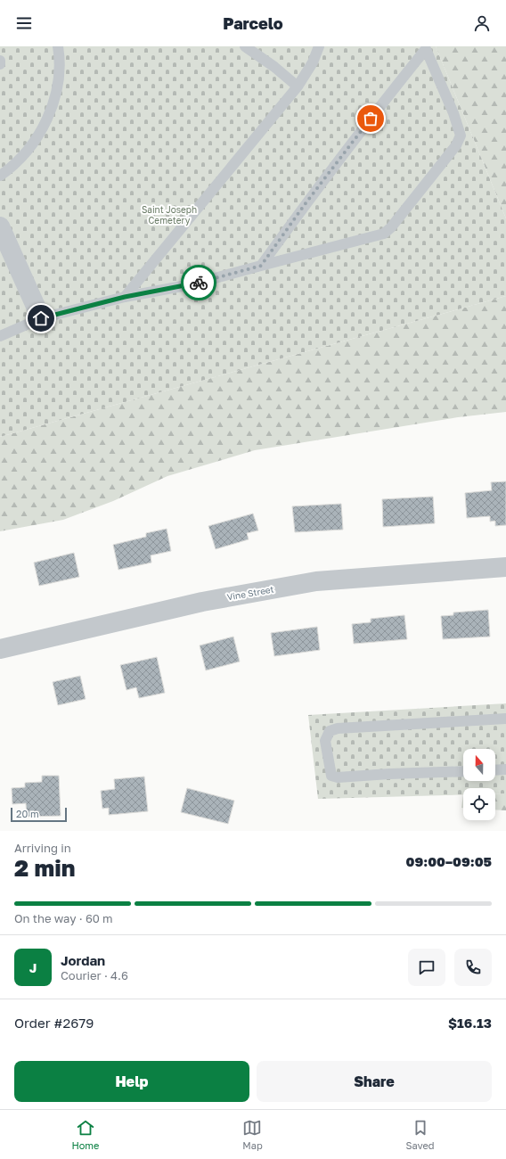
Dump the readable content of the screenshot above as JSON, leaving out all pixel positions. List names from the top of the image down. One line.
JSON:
{"streets":{"street":["Vine Street"]},"parks":["Saint Joseph Cemetery"],"scale_bar":"20 m","north":"top","page":{"header":"Parcelo","scale":"20 m","heading":["2 min","Arriving in","09:00–09:05"],"panel":["Jordan","Courier · 4.6","Order #2679","$16.13"],"bar":"On the way · 60 m","round":"J","buttons":["Help","Share"],"tabs":["Home","Map","Saved"]}}
